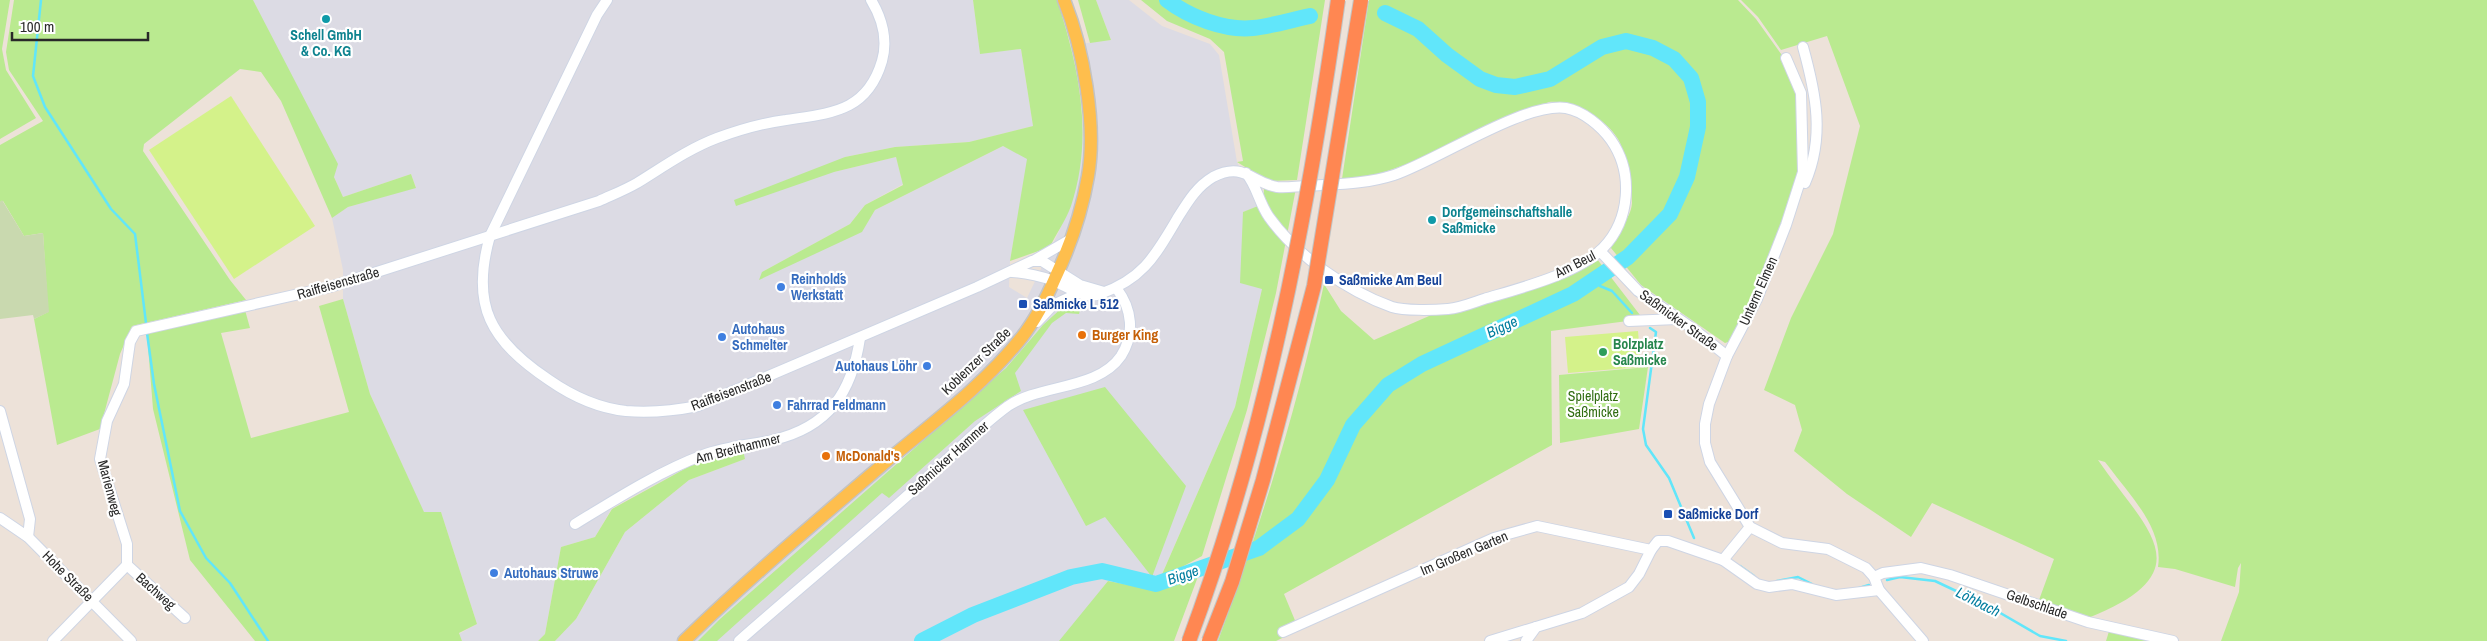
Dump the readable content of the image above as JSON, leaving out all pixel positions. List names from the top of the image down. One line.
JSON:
{"streets":{"main road":["Koblenzer Straße"],"street":["Am Beul","Raiffeisenstraße","Unterm Elmen","Saßmicker Straße","Am Breithammer","Saßmicker Hammer","Marienweg","Im Großen Garten","Hohe Straße","Bachweg","Gelbschlade"]},"crossings":[["Am Beul","Saßmicker Straße"],["Raiffeisenstraße","Koblenzer Straße"],["Raiffeisenstraße","Am Breithammer"],["Raiffeisenstraße","Marienweg"],["Unterm Elmen","Saßmicker Straße"],["Marienweg","Bachweg"]],"water":["Bigge","Löhbach"],"parks":["Spielplatz Saßmicke"],"places":{"other":["Schell GmbH & Co. KG","Dorfgemeinschaftshalle Saßmicke","Reinhold´s Werkstatt","Burger King","Autohaus Schmelter","Bolzplatz Saßmicke","Autohaus Löhr","Fahrrad Feldmann","McDonald's","Autohaus Struwe"],"transit":["Saßmicke Am Beul","Saßmicke L 512","Saßmicke Dorf"]},"scale_bar":"100 m"}
